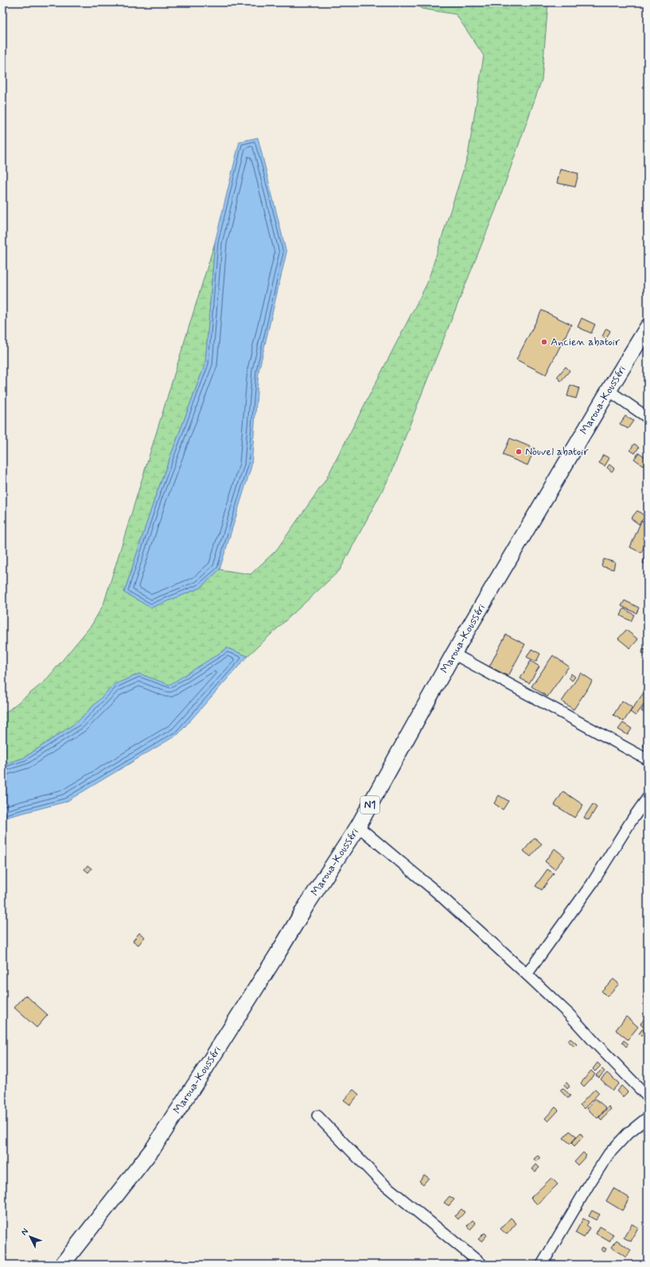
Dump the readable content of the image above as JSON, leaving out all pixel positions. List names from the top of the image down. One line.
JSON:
{"streets":{"highway":["Maroua-Kousséri","N1"]},"places":["Ancien abatoir","Nouvel abatoir"],"north":"top left"}
